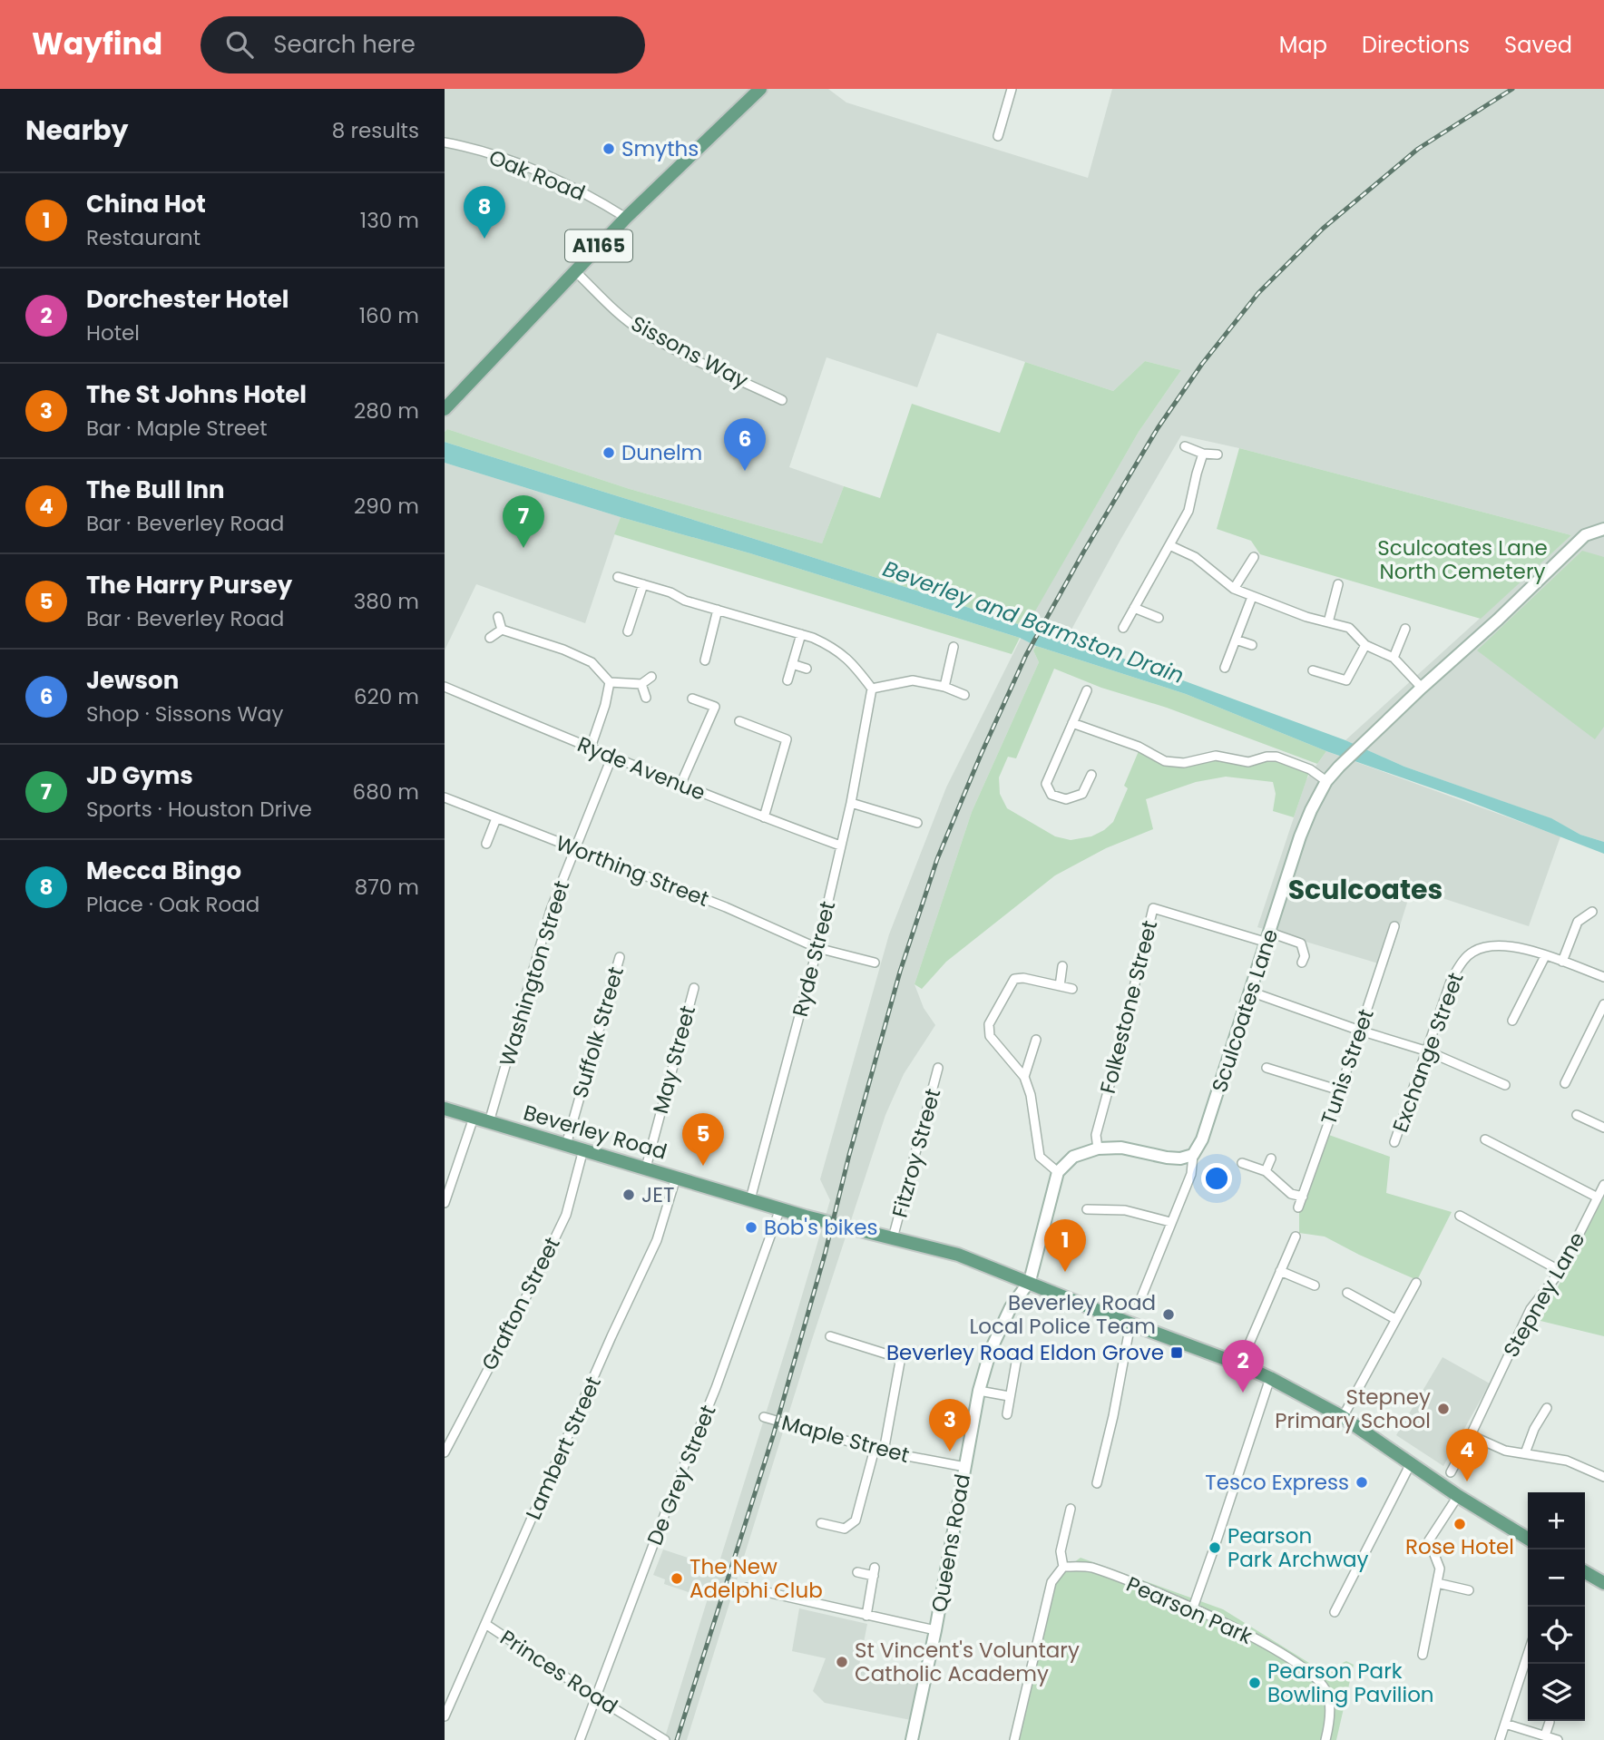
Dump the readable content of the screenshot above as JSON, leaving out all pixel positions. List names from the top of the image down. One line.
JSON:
{"streets":{"main road":["A1165","Beverley Road"],"street":["Oak Road","Sissons Way","Ryde Avenue","Worthing Street","Ryde Street","Washington Street","Folkestone Street","Sculcoates Lane","Suffolk Street","Exchange Street","May Street","Tunis Street","Fitzroy Street","Stepney Lane","Grafton Street","Maple Street","Lambert Street","De Grey Street","Queens Road","Pearson Park","Princes Road"]},"crossings":[["Oak Road","A1165"],["A1165","Sissons Way"],["Ryde Avenue","Ryde Street"],["Ryde Avenue","Washington Street"],["Worthing Street","Ryde Street"],["Worthing Street","Washington Street"],["Ryde Street","Beverley Road"],["Washington Street","Beverley Road"],["Folkestone Street","Sculcoates Lane"],["Suffolk Street","Beverley Road"],["May Street","Beverley Road"],["Beverley Road","Fitzroy Street"],["Beverley Road","Grafton Street"],["Beverley Road","Lambert Street"],["Beverley Road","De Grey Street"],["Beverley Road","Queens Road"],["Maple Street","Queens Road"],["Lambert Street","Princes Road"],["De Grey Street","Princes Road"]],"districts":["Sculcoates"],"water":["Beverley and Barmston Drain"],"parks":["Sculcoates Lane North Cemetery"],"places":{"other":["Smyths","Dunelm","JET","Bob's bikes","Beverley Road Local Police Team","Stepney Primary School","Tesco Express","Rose Hotel","Pearson Park Archway","The New Adelphi Club","St Vincent's Voluntary Catholic Academy","Pearson Park Bowling Pavilion"],"transit":["Beverley Road Eldon Grove"]},"page":{"header":"Wayfind","search":"Search here","nav":["Map","Directions","Saved"],"heading":["Nearby","8 results"],"list":[{"mark":"1","name":"China Hot","note":"Restaurant","value":"130 m"},{"mark":"2","name":"Dorchester Hotel","note":"Hotel","value":"160 m"},{"mark":"3","name":"The St Johns Hotel","note":"Bar · Maple Street","value":"280 m"},{"mark":"4","name":"The Bull Inn","note":"Bar · Beverley Road","value":"290 m"},{"mark":"5","name":"The Harry Pursey","note":"Bar · Beverley Road","value":"380 m"},{"mark":"6","name":"Jewson","note":"Shop · Sissons Way","value":"620 m"},{"mark":"7","name":"JD Gyms","note":"Sports · Houston Drive","value":"680 m"},{"mark":"8","name":"Mecca Bingo","note":"Place · Oak Road","value":"870 m"}],"pins":["8","6","7","5","1","2","3","4"],"map_buttons":["+","−"]}}
